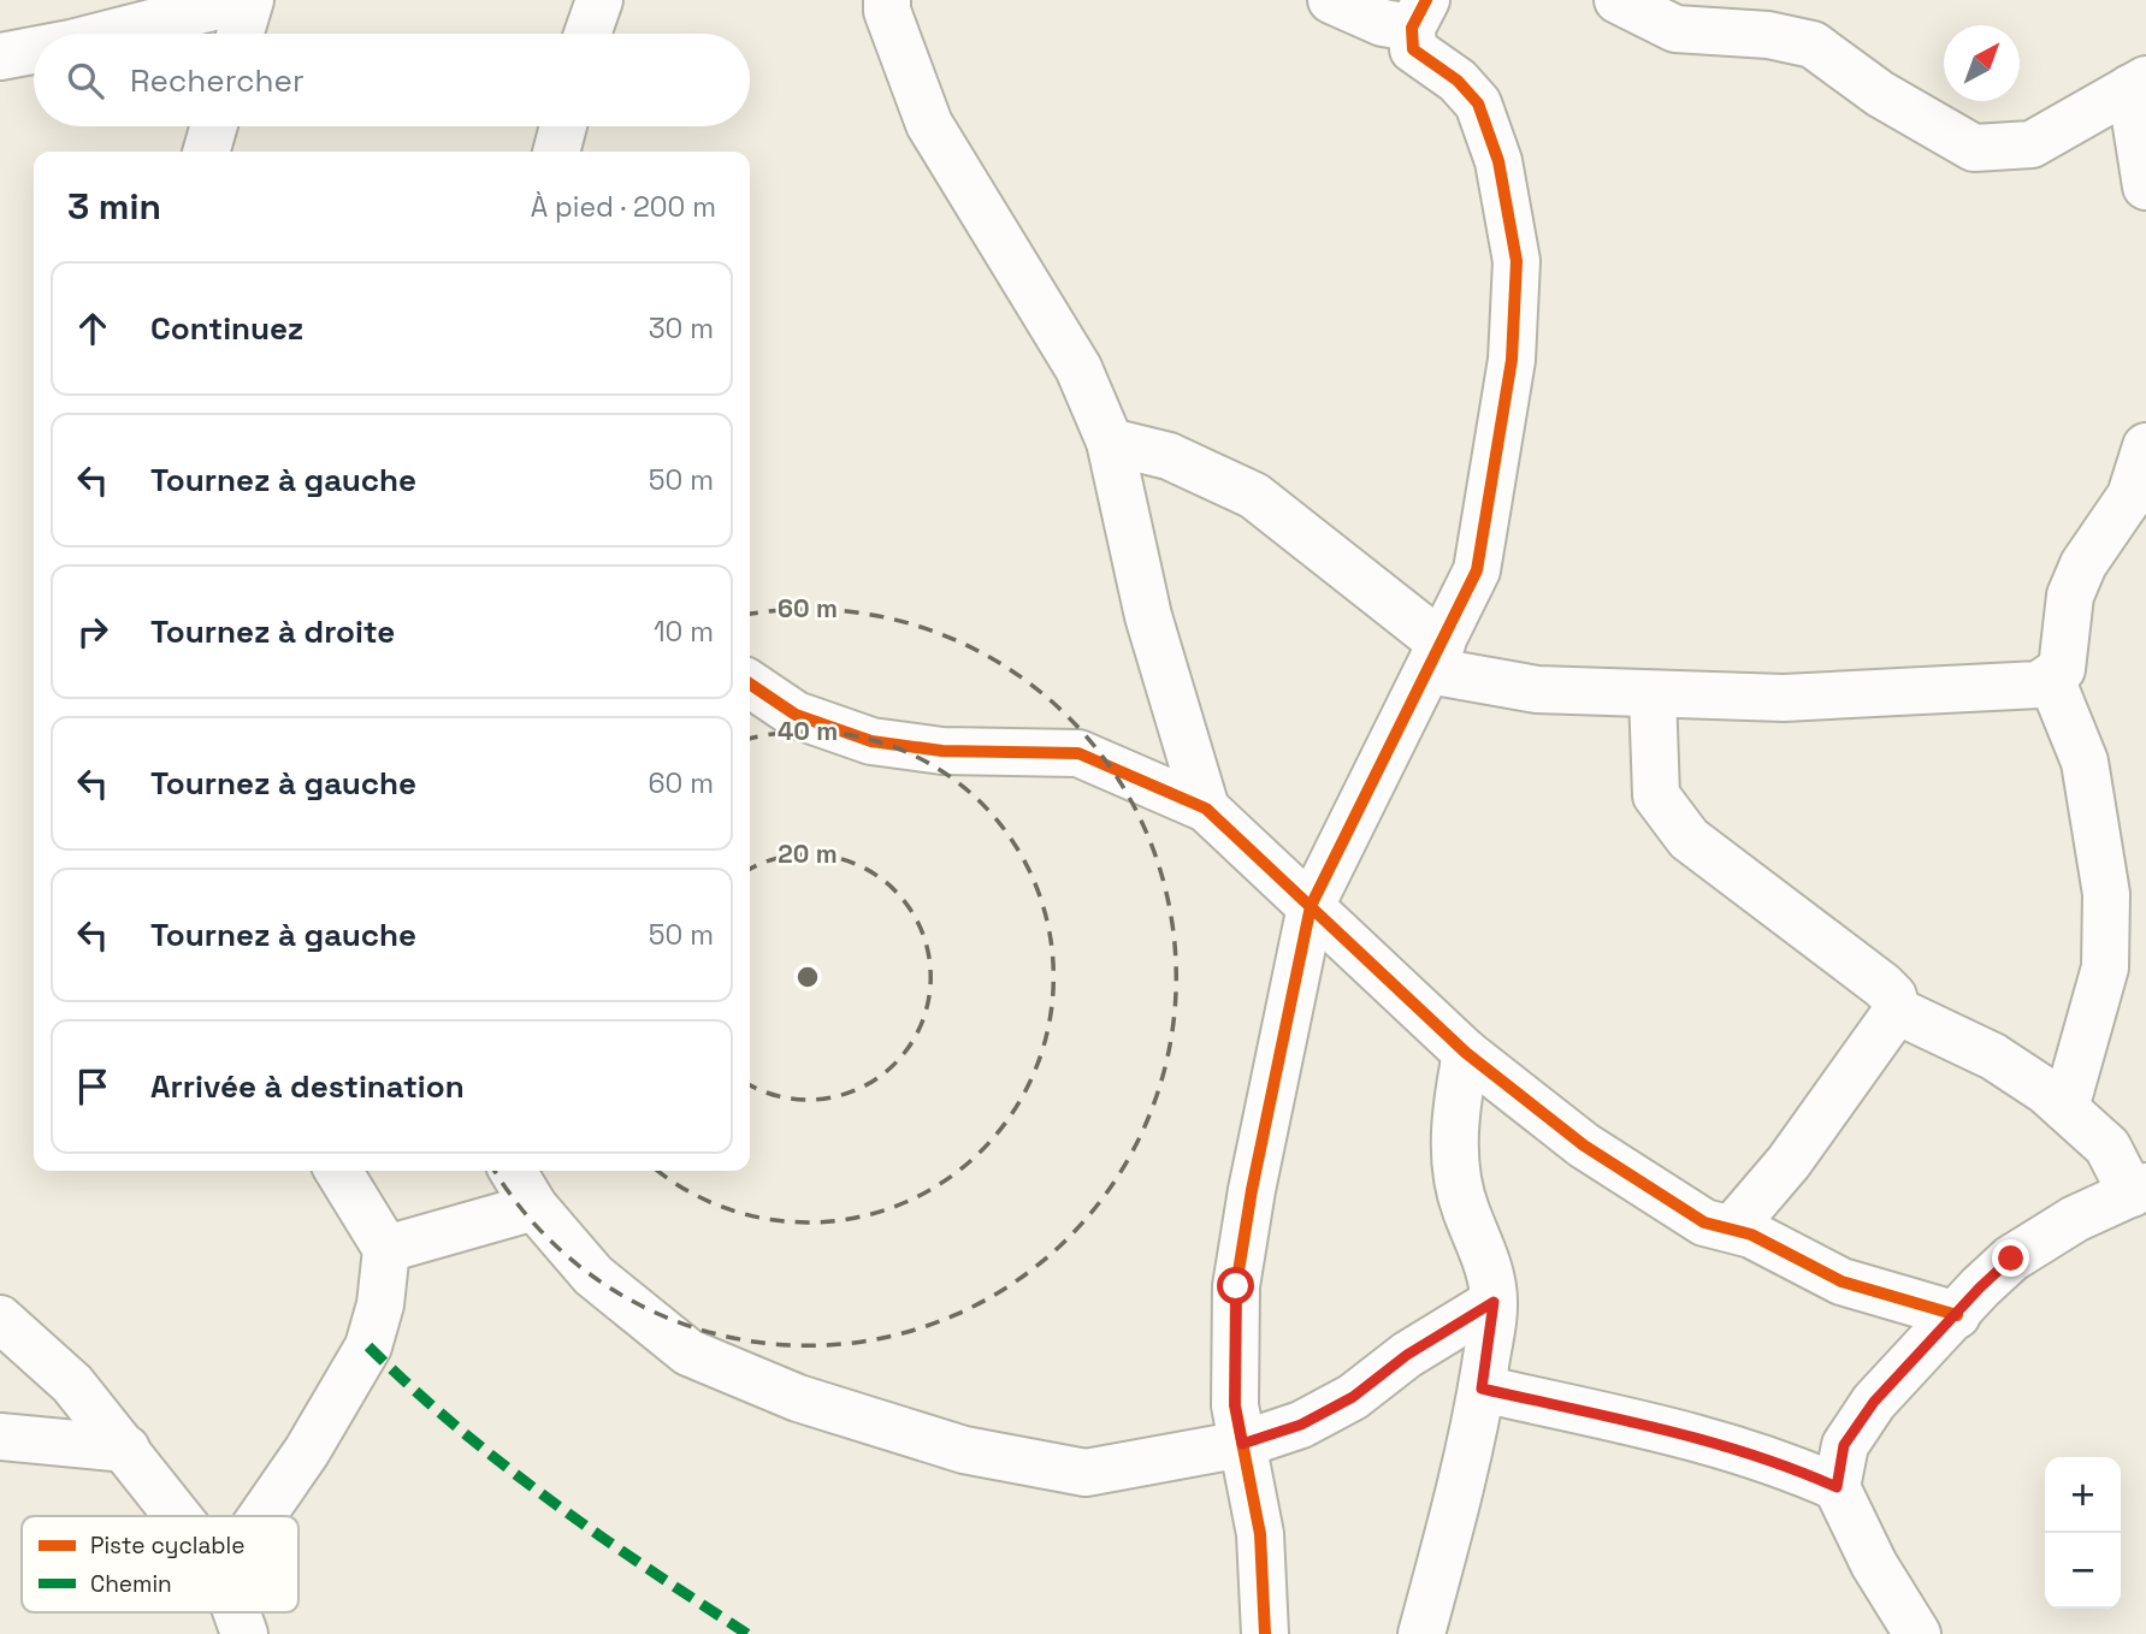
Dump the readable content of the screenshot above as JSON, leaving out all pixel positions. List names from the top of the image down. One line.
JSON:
{"legend":["Piste cyclable","Chemin"],"north":"top right","page":{"search":"Rechercher","heading":["3 min","À pied · 200 m"],"list":[["Continuez","30 m"],["Tournez à gauche","50 m"],["Tournez à droite","10 m"],["Tournez à gauche","60 m"],["Tournez à gauche","50 m"],"Arrivée à destination"],"map_buttons":["+","−"]},"rings":["60 m","40 m","20 m"]}
